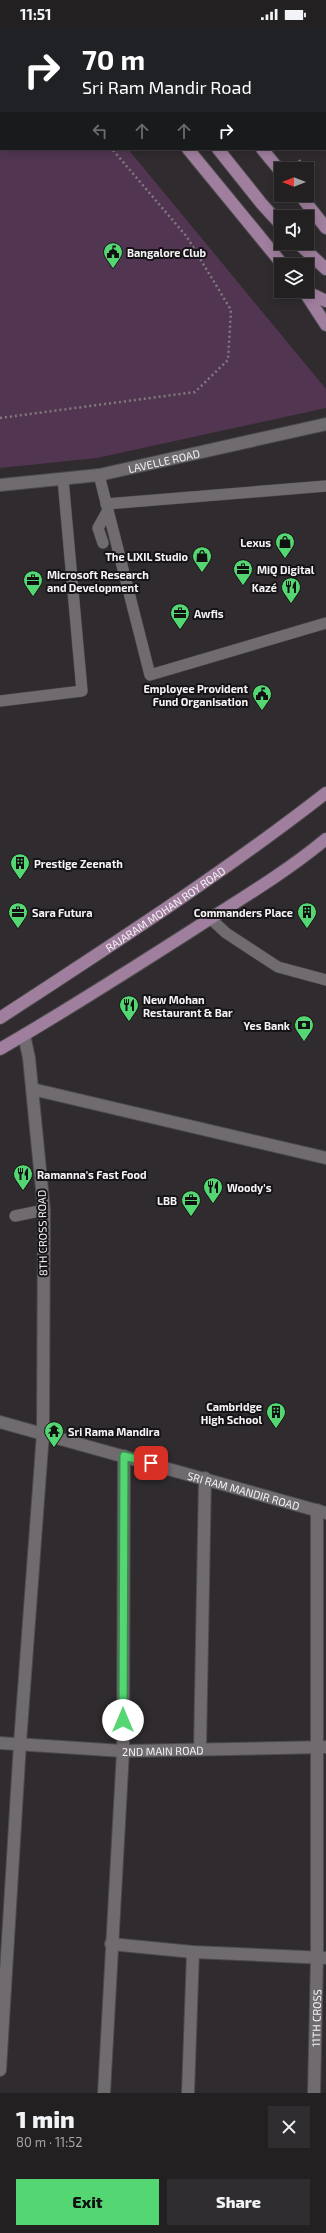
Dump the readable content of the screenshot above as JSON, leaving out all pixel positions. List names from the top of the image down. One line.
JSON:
{"streets":{"main road":["RAJARAM MOHAN ROY ROAD"],"street":["LAVELLE ROAD","8TH CROSS ROAD","SRI RAM MANDIR ROAD","2ND MAIN ROAD","11TH CROSS"]},"crossings":[["8TH CROSS ROAD","SRI RAM MANDIR ROAD"],["8TH CROSS ROAD","2ND MAIN ROAD"],["SRI RAM MANDIR ROAD","11TH CROSS"],["2ND MAIN ROAD","11TH CROSS"]],"places":{"public building":["Bangalore Club","Employee Provident Fund Organisation"],"shop":["Lexus","The LIXIL Studio"],"office":["MiQ Digital","Microsoft Research and Development","Awfis","Sara Futura","LBB"],"restaurant":["Kazé","New Mohan Restaurant & Bar","Ramanna's Fast Food","Woody's"],"building":["Prestige Zeenath","Commanders Place","Cambridge High School"],"bank":["Yes Bank"],"temple":["Sri Rama Mandira"]},"north":"left","page":{"status":"11:51","turn":["70 m","Sri Ram Mandir Road"],"heading":["1 min","80 m · 11:52"],"buttons":["Exit","Share"]}}
